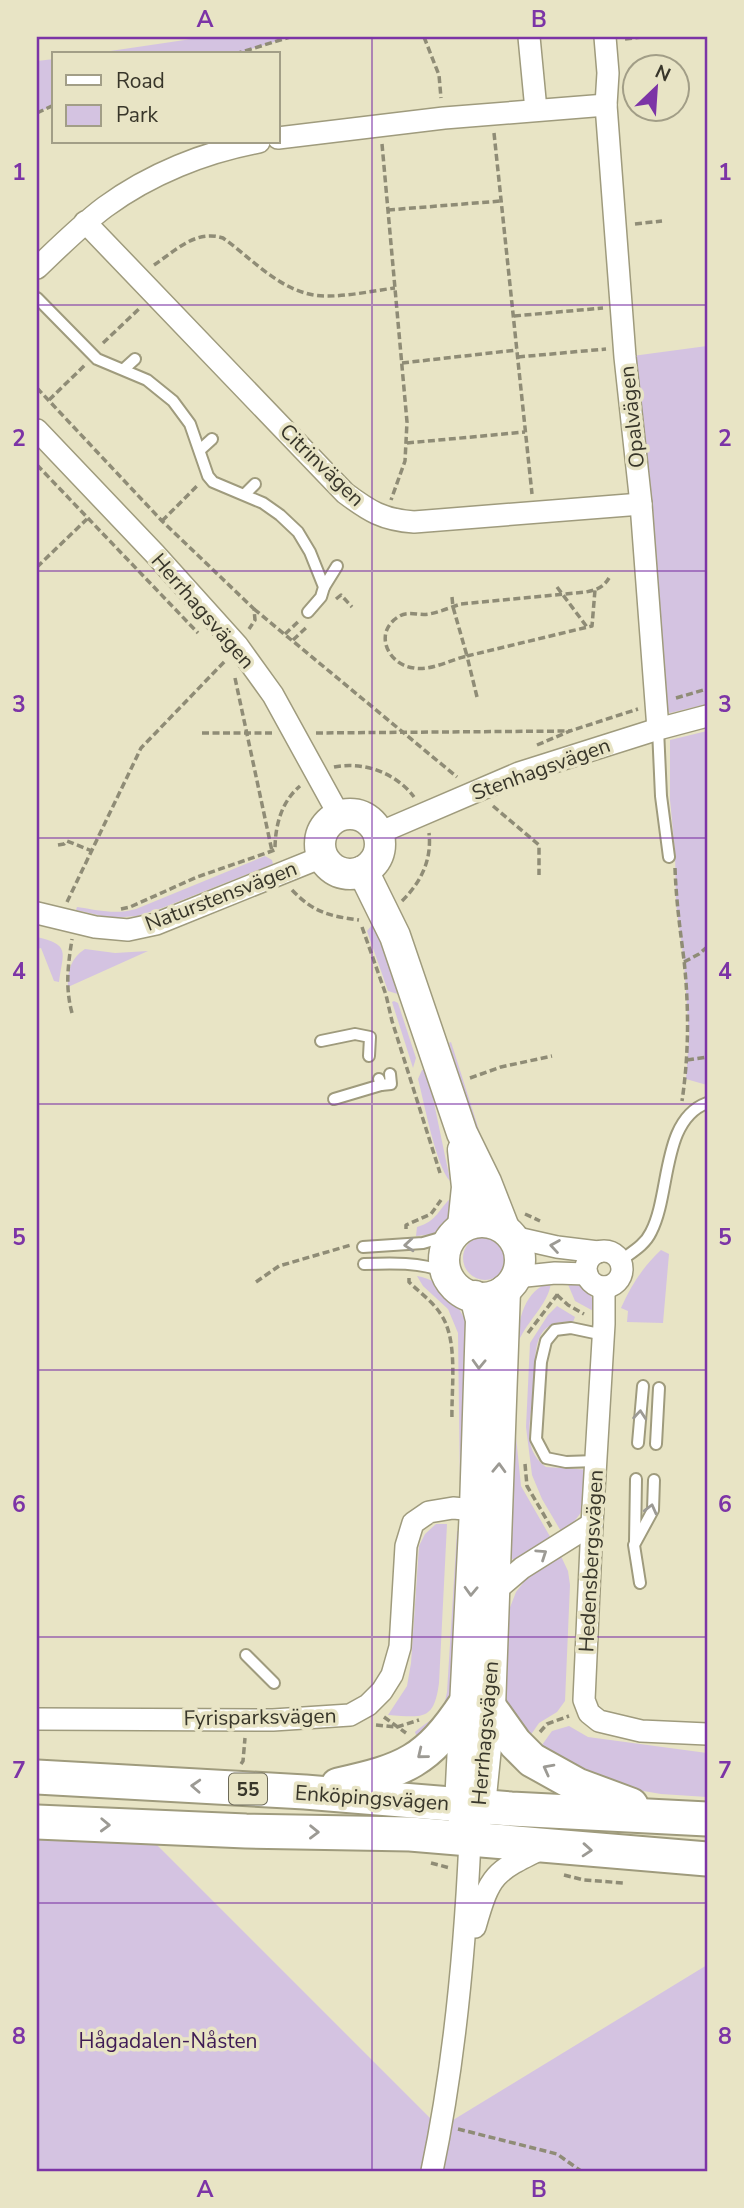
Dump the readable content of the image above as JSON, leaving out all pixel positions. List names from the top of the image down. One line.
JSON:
{"streets":{"main road":["55","Enköpingsvägen"],"street":["Opalvägen","Citrinvägen","Herrhagsvägen","Stenhagsvägen","Naturstensvägen","Hedensbergsvägen","Fyrisparksvägen"]},"crossings":[["Opalvägen","Citrinvägen"],["Opalvägen","Stenhagsvägen"],["Herrhagsvägen","Stenhagsvägen"],["Herrhagsvägen","Naturstensvägen"],["Herrhagsvägen","Fyrisparksvägen"],["Herrhagsvägen","Enköpingsvägen"],["Stenhagsvägen","Naturstensvägen"]],"parks":["Hågadalen-Nåsten"],"legend":["Road","Park"],"north":"top right","grid":{"columns":["A","B"],"rows":["1","2","3","4","5","6","7","8"]}}
